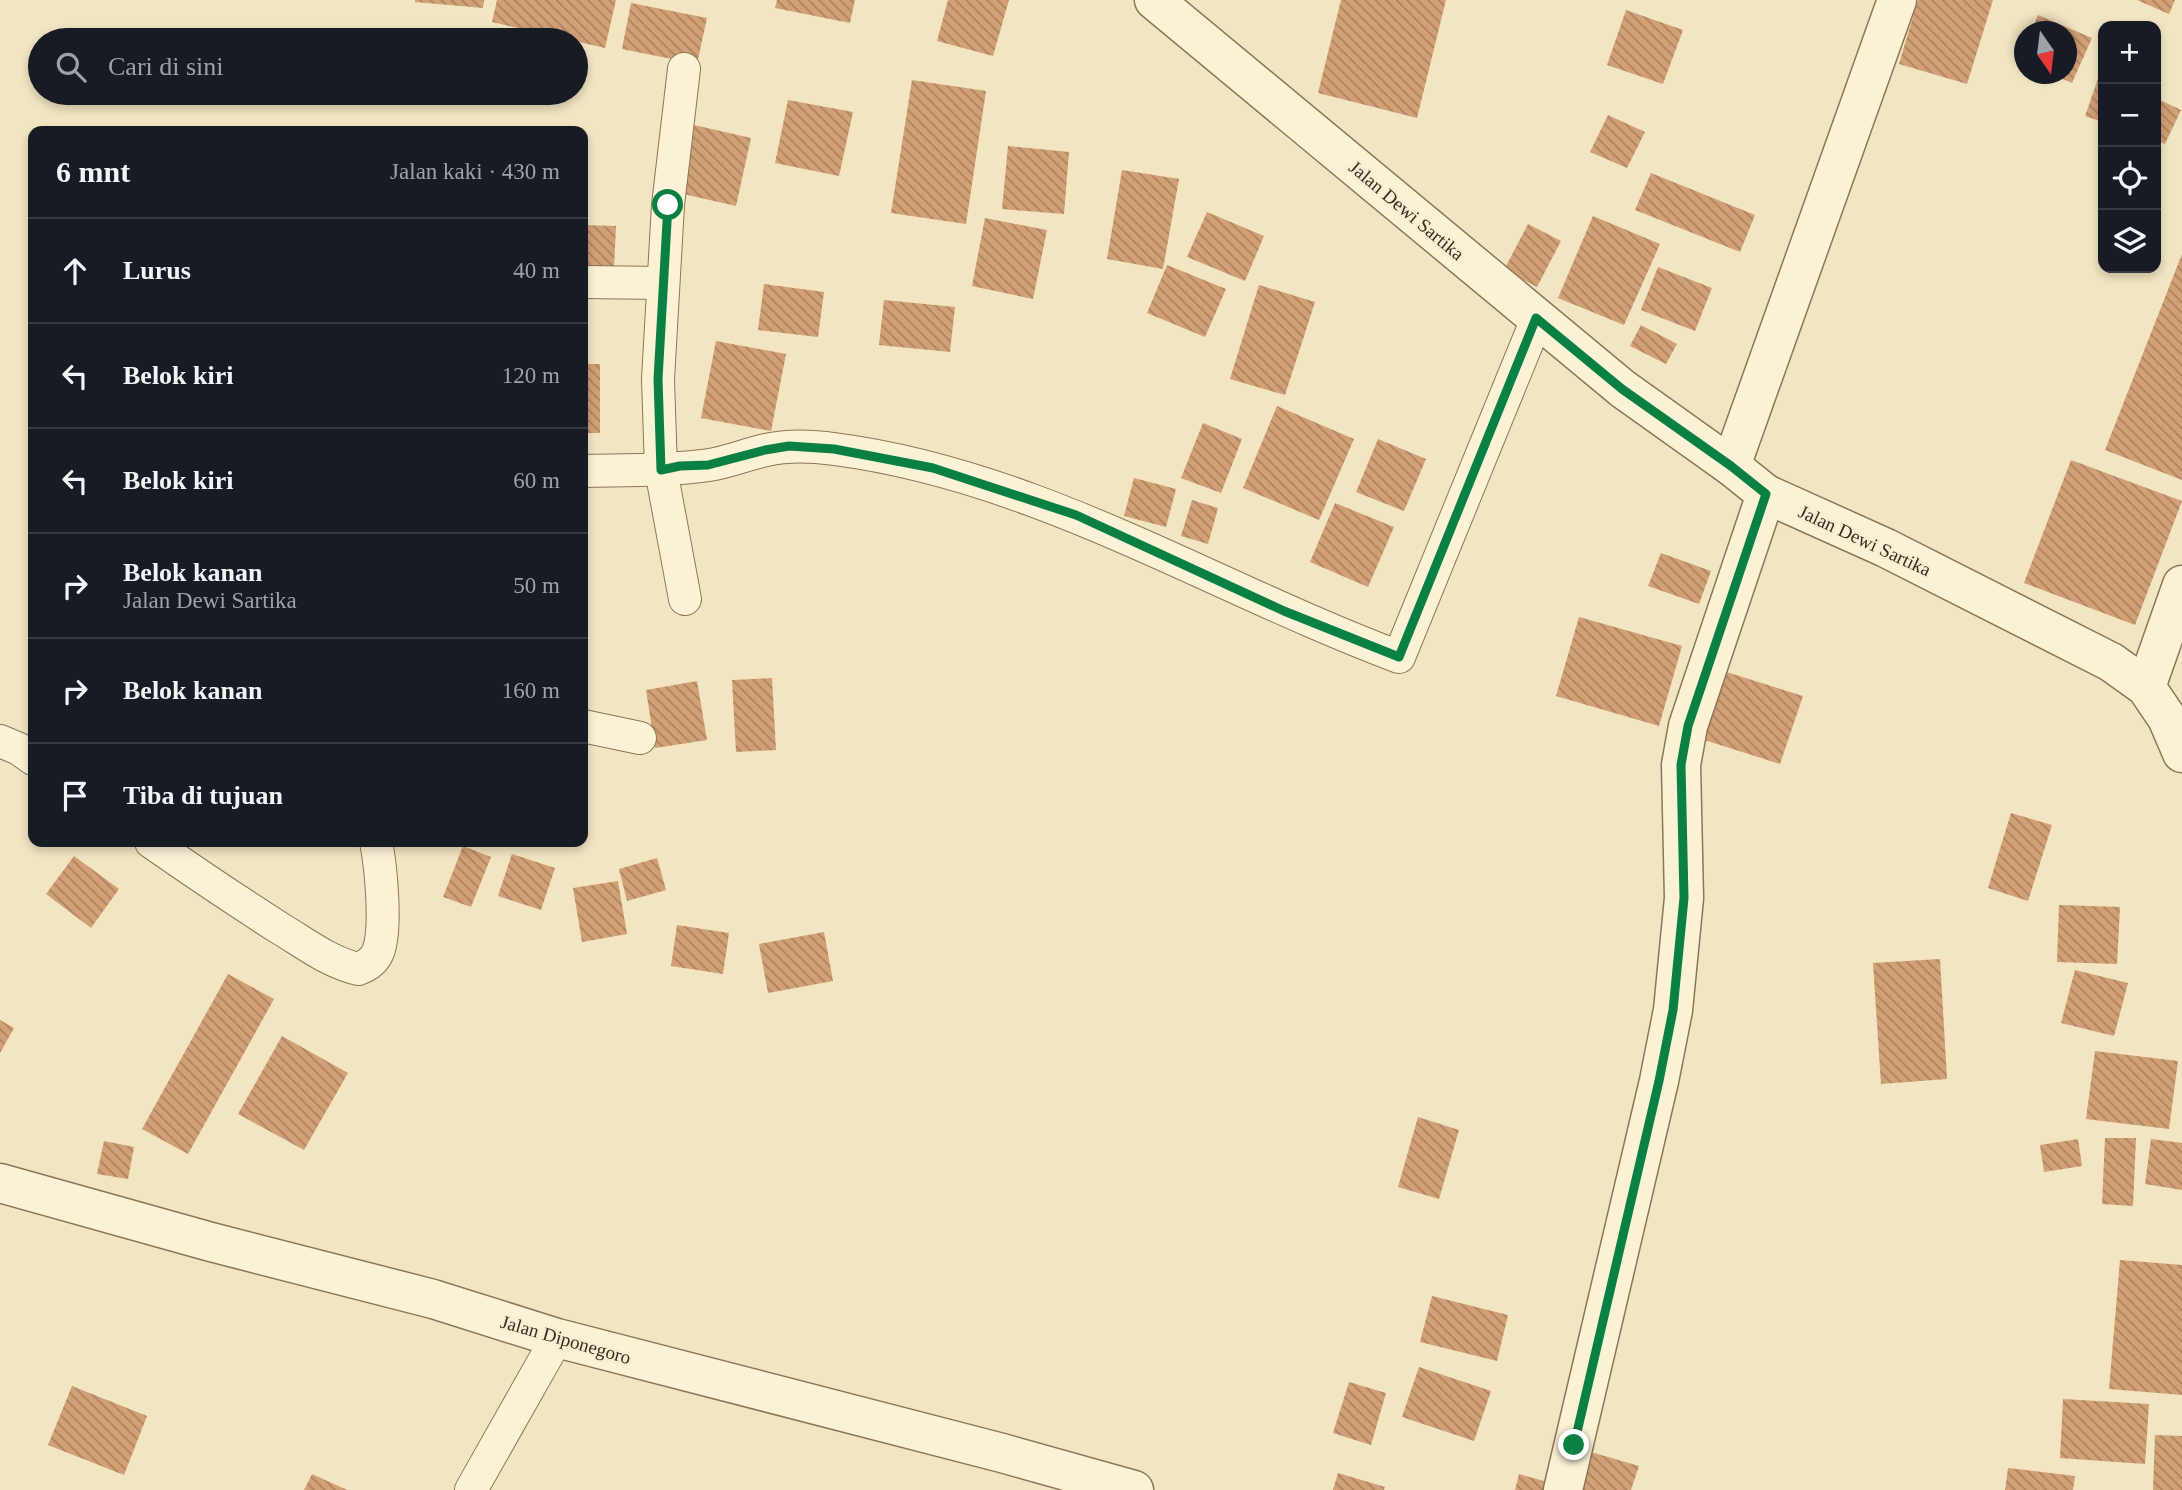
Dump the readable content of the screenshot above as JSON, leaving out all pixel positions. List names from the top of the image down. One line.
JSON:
{"streets":{"street":["Jalan Dewi Sartika","Jalan Diponegoro"]},"north":"bottom","page":{"map_buttons":["+","−"],"search":"Cari di sini","heading":["6 mnt","Jalan kaki · 430 m"],"list":[["Lurus","40 m"],["Belok kiri","120 m"],["Belok kiri","60 m"],["Belok kanan","Jalan Dewi Sartika","50 m"],["Belok kanan","160 m"],"Tiba di tujuan"]}}
